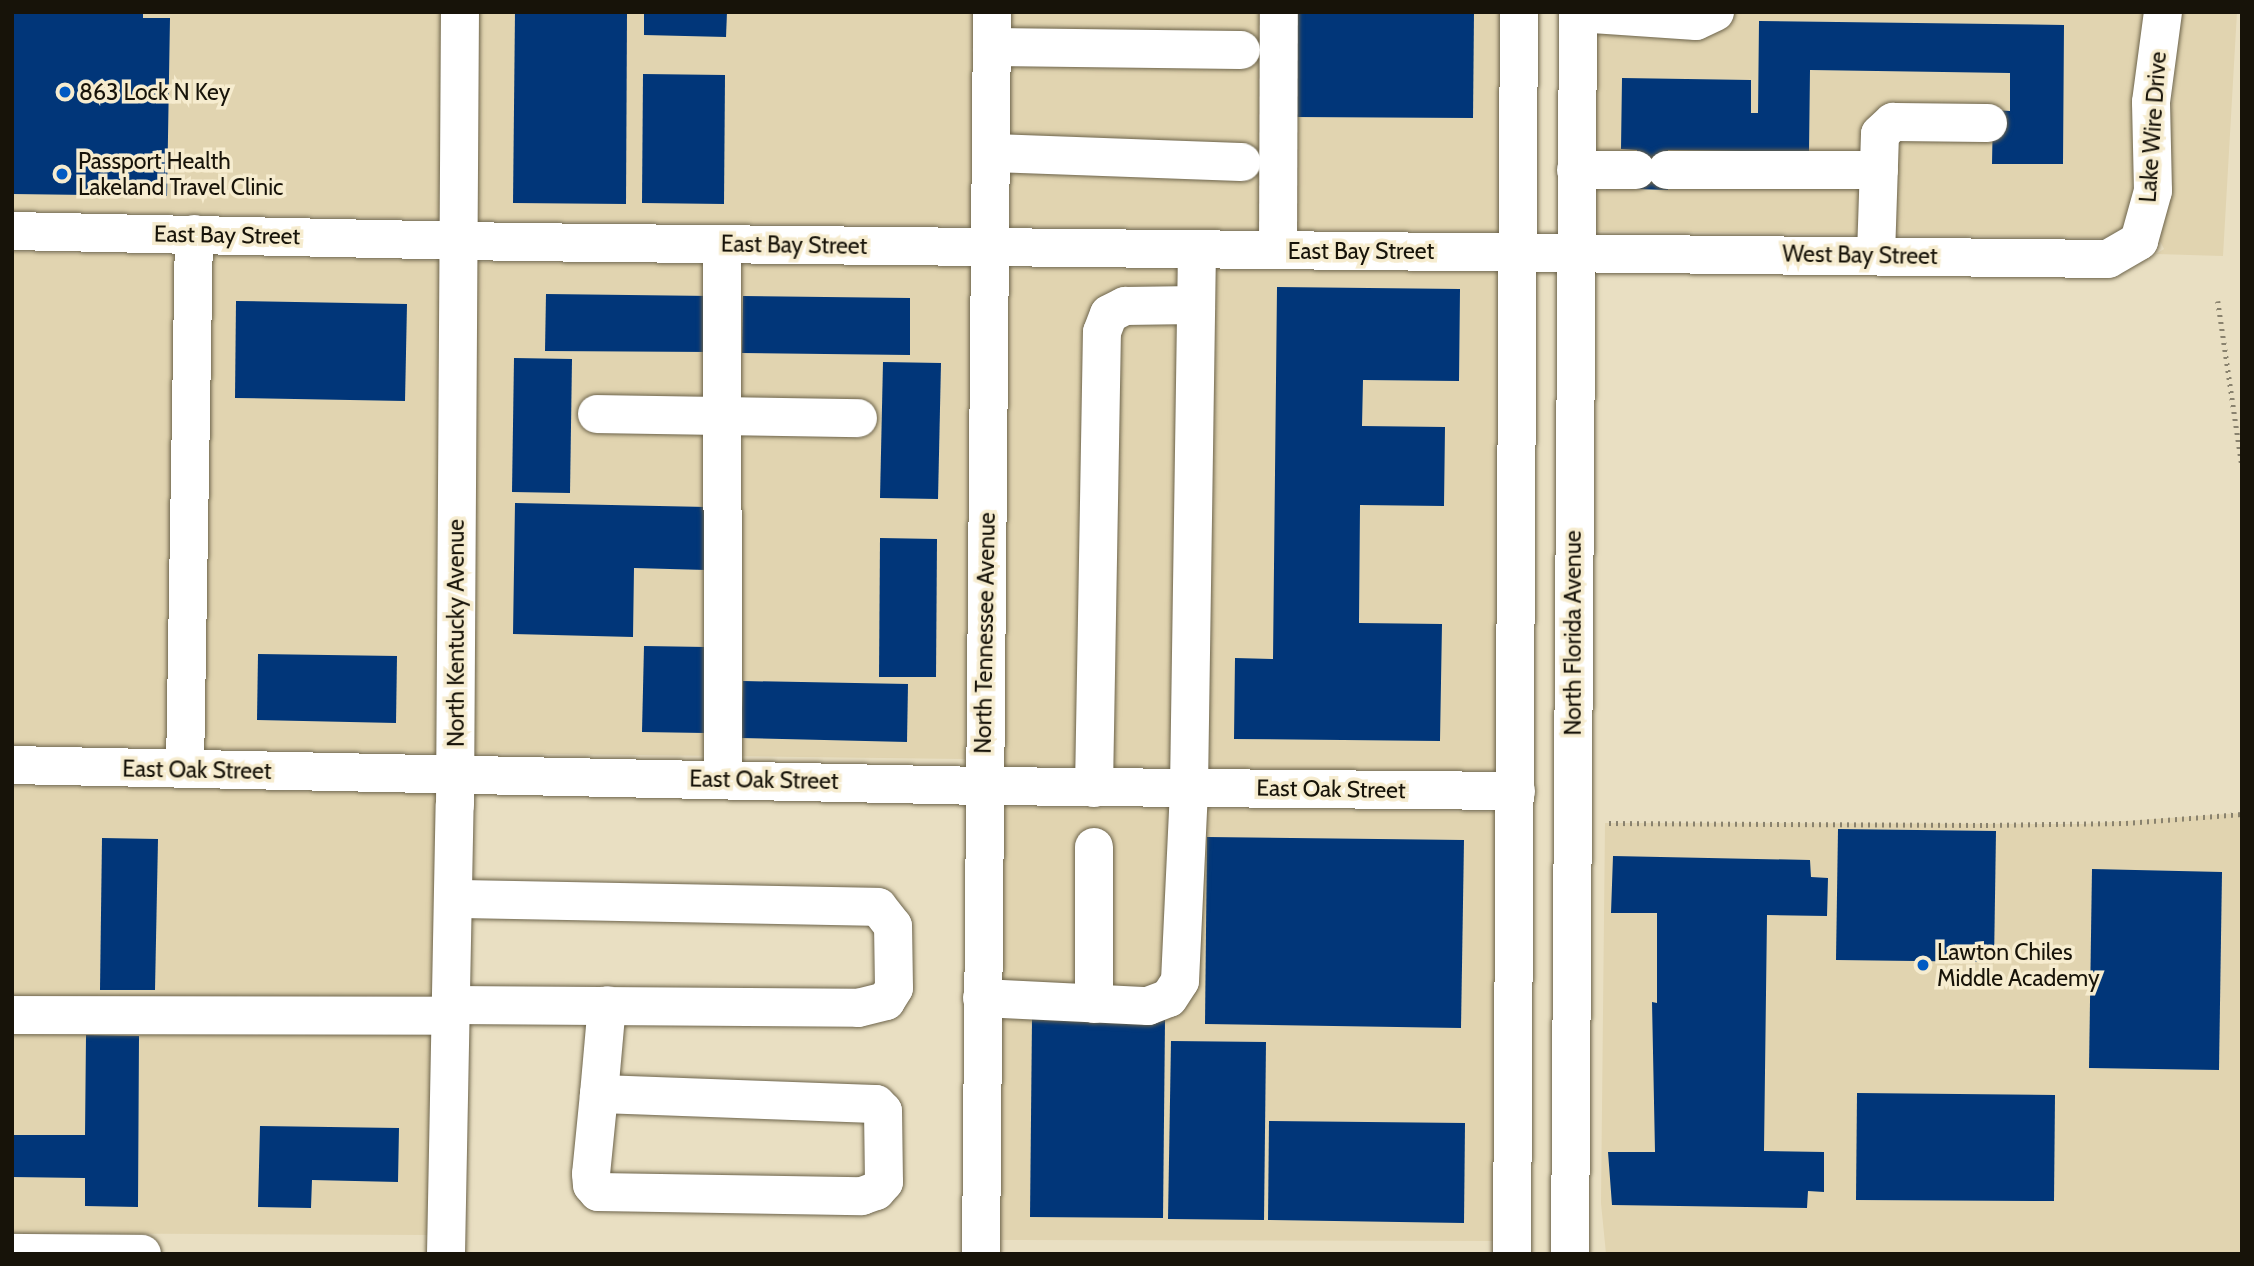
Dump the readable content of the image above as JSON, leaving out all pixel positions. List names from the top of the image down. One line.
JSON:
{"streets":{"street":["Lake Wire Drive","East Bay Street","West Bay Street","North Kentucky Avenue","North Tennessee Avenue","North Florida Avenue","East Oak Street"]},"crossings":[["Lake Wire Drive","West Bay Street"],["East Bay Street","West Bay Street"],["East Bay Street","North Kentucky Avenue"],["East Bay Street","North Tennessee Avenue"],["East Bay Street","North Florida Avenue"],["West Bay Street","North Florida Avenue"],["North Kentucky Avenue","East Oak Street"],["North Tennessee Avenue","East Oak Street"]],"places":["863 Lock N Key","Passport Health Lakeland Travel Clinic","Lawton Chiles Middle Academy"]}
